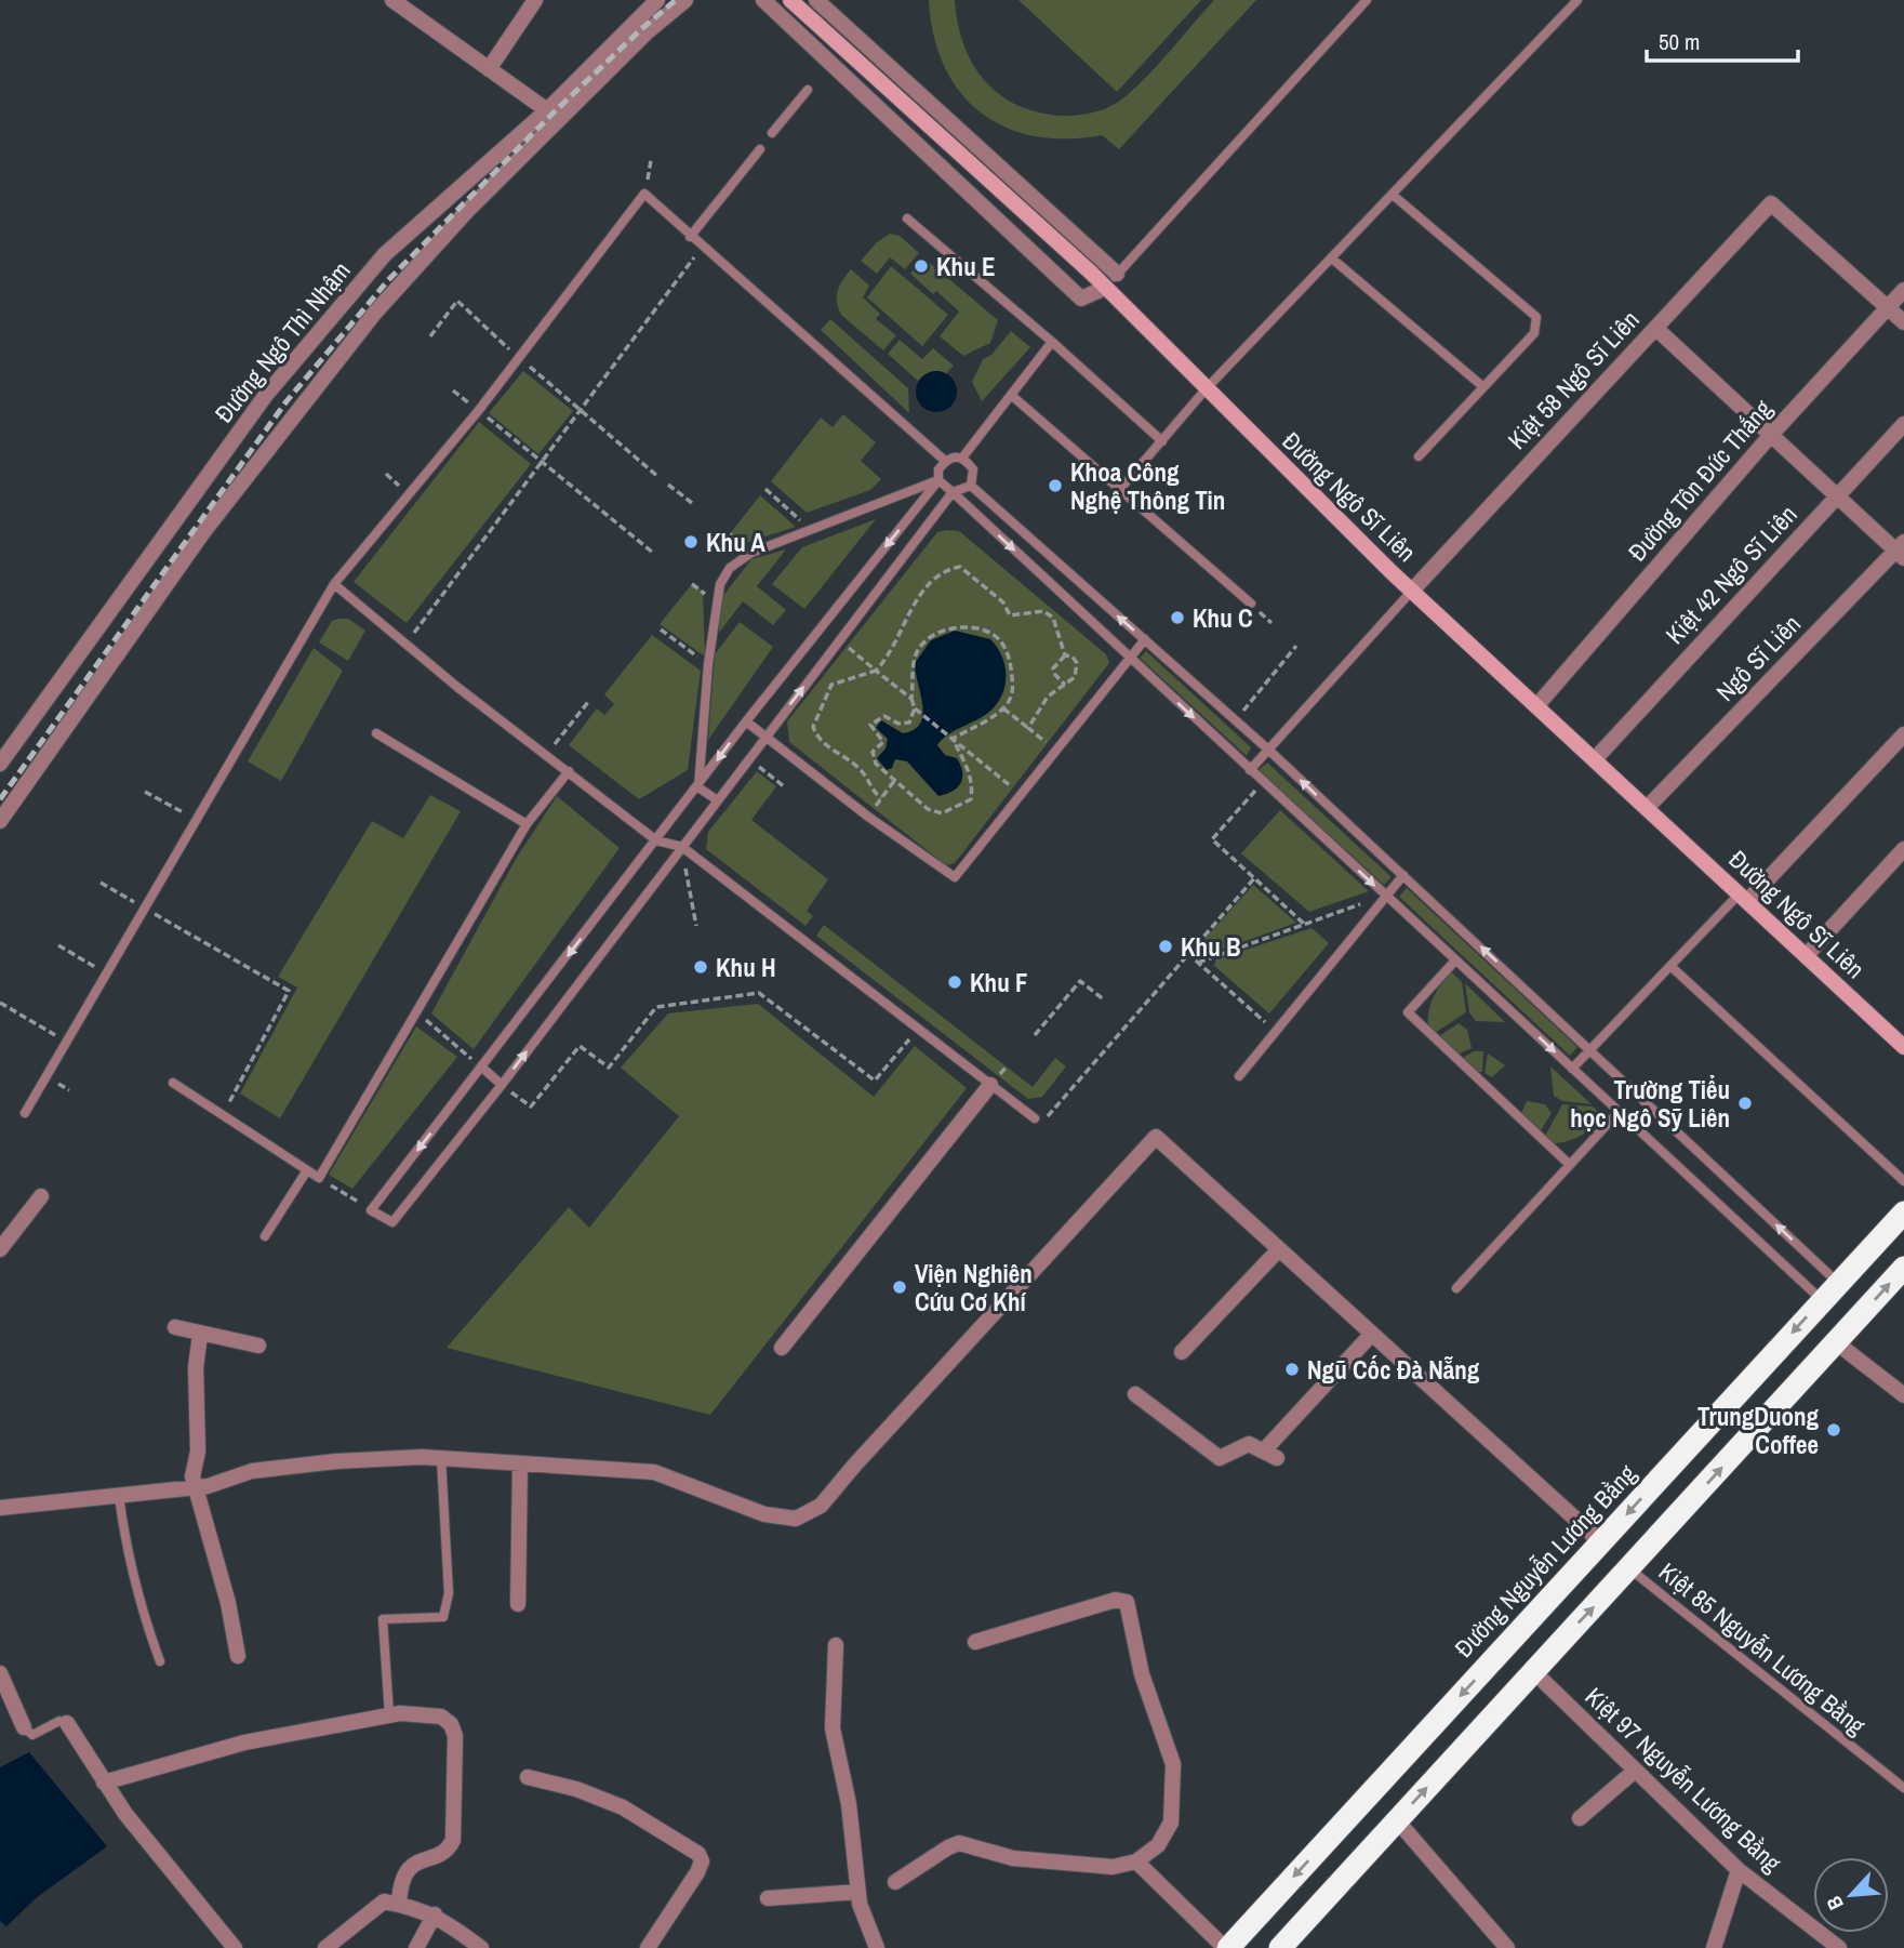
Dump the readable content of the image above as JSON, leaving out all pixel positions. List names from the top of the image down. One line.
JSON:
{"streets":{"highway":["Đường Nguyễn Lương Bằng"],"street":["Đường Ngô Thì Nhậm","Kiệt 58 Ngô Sĩ Liên","Đường Tôn Đức Thắng","Đường Ngô Sĩ Liên","Kiệt 42 Ngô Sĩ Liên","Ngô Sĩ Liên","Kiệt 97 Nguyễn Lương Bằng"],"lane":["Kiệt 85 Nguyễn Lương Bằng"]},"crossings":[["Kiệt 58 Ngô Sĩ Liên","Đường Tôn Đức Thắng"],["Kiệt 58 Ngô Sĩ Liên","Đường Ngô Sĩ Liên"],["Đường Tôn Đức Thắng","Đường Ngô Sĩ Liên"],["Đường Ngô Sĩ Liên","Kiệt 42 Ngô Sĩ Liên"],["Đường Ngô Sĩ Liên","Ngô Sĩ Liên"]],"places":["Khu E","Khoa Công Nghệ Thông Tin","Khu A","Khu C","Khu B","Khu H","Khu F","Trường Tiểu học Ngô Sỹ Liên","Viện Nghiên Cứu Cơ Khí","Ngũ Cốc Đà Nẵng","TrungDuong Coffee"],"scale_bar":"50 m","north":"bottom left"}
